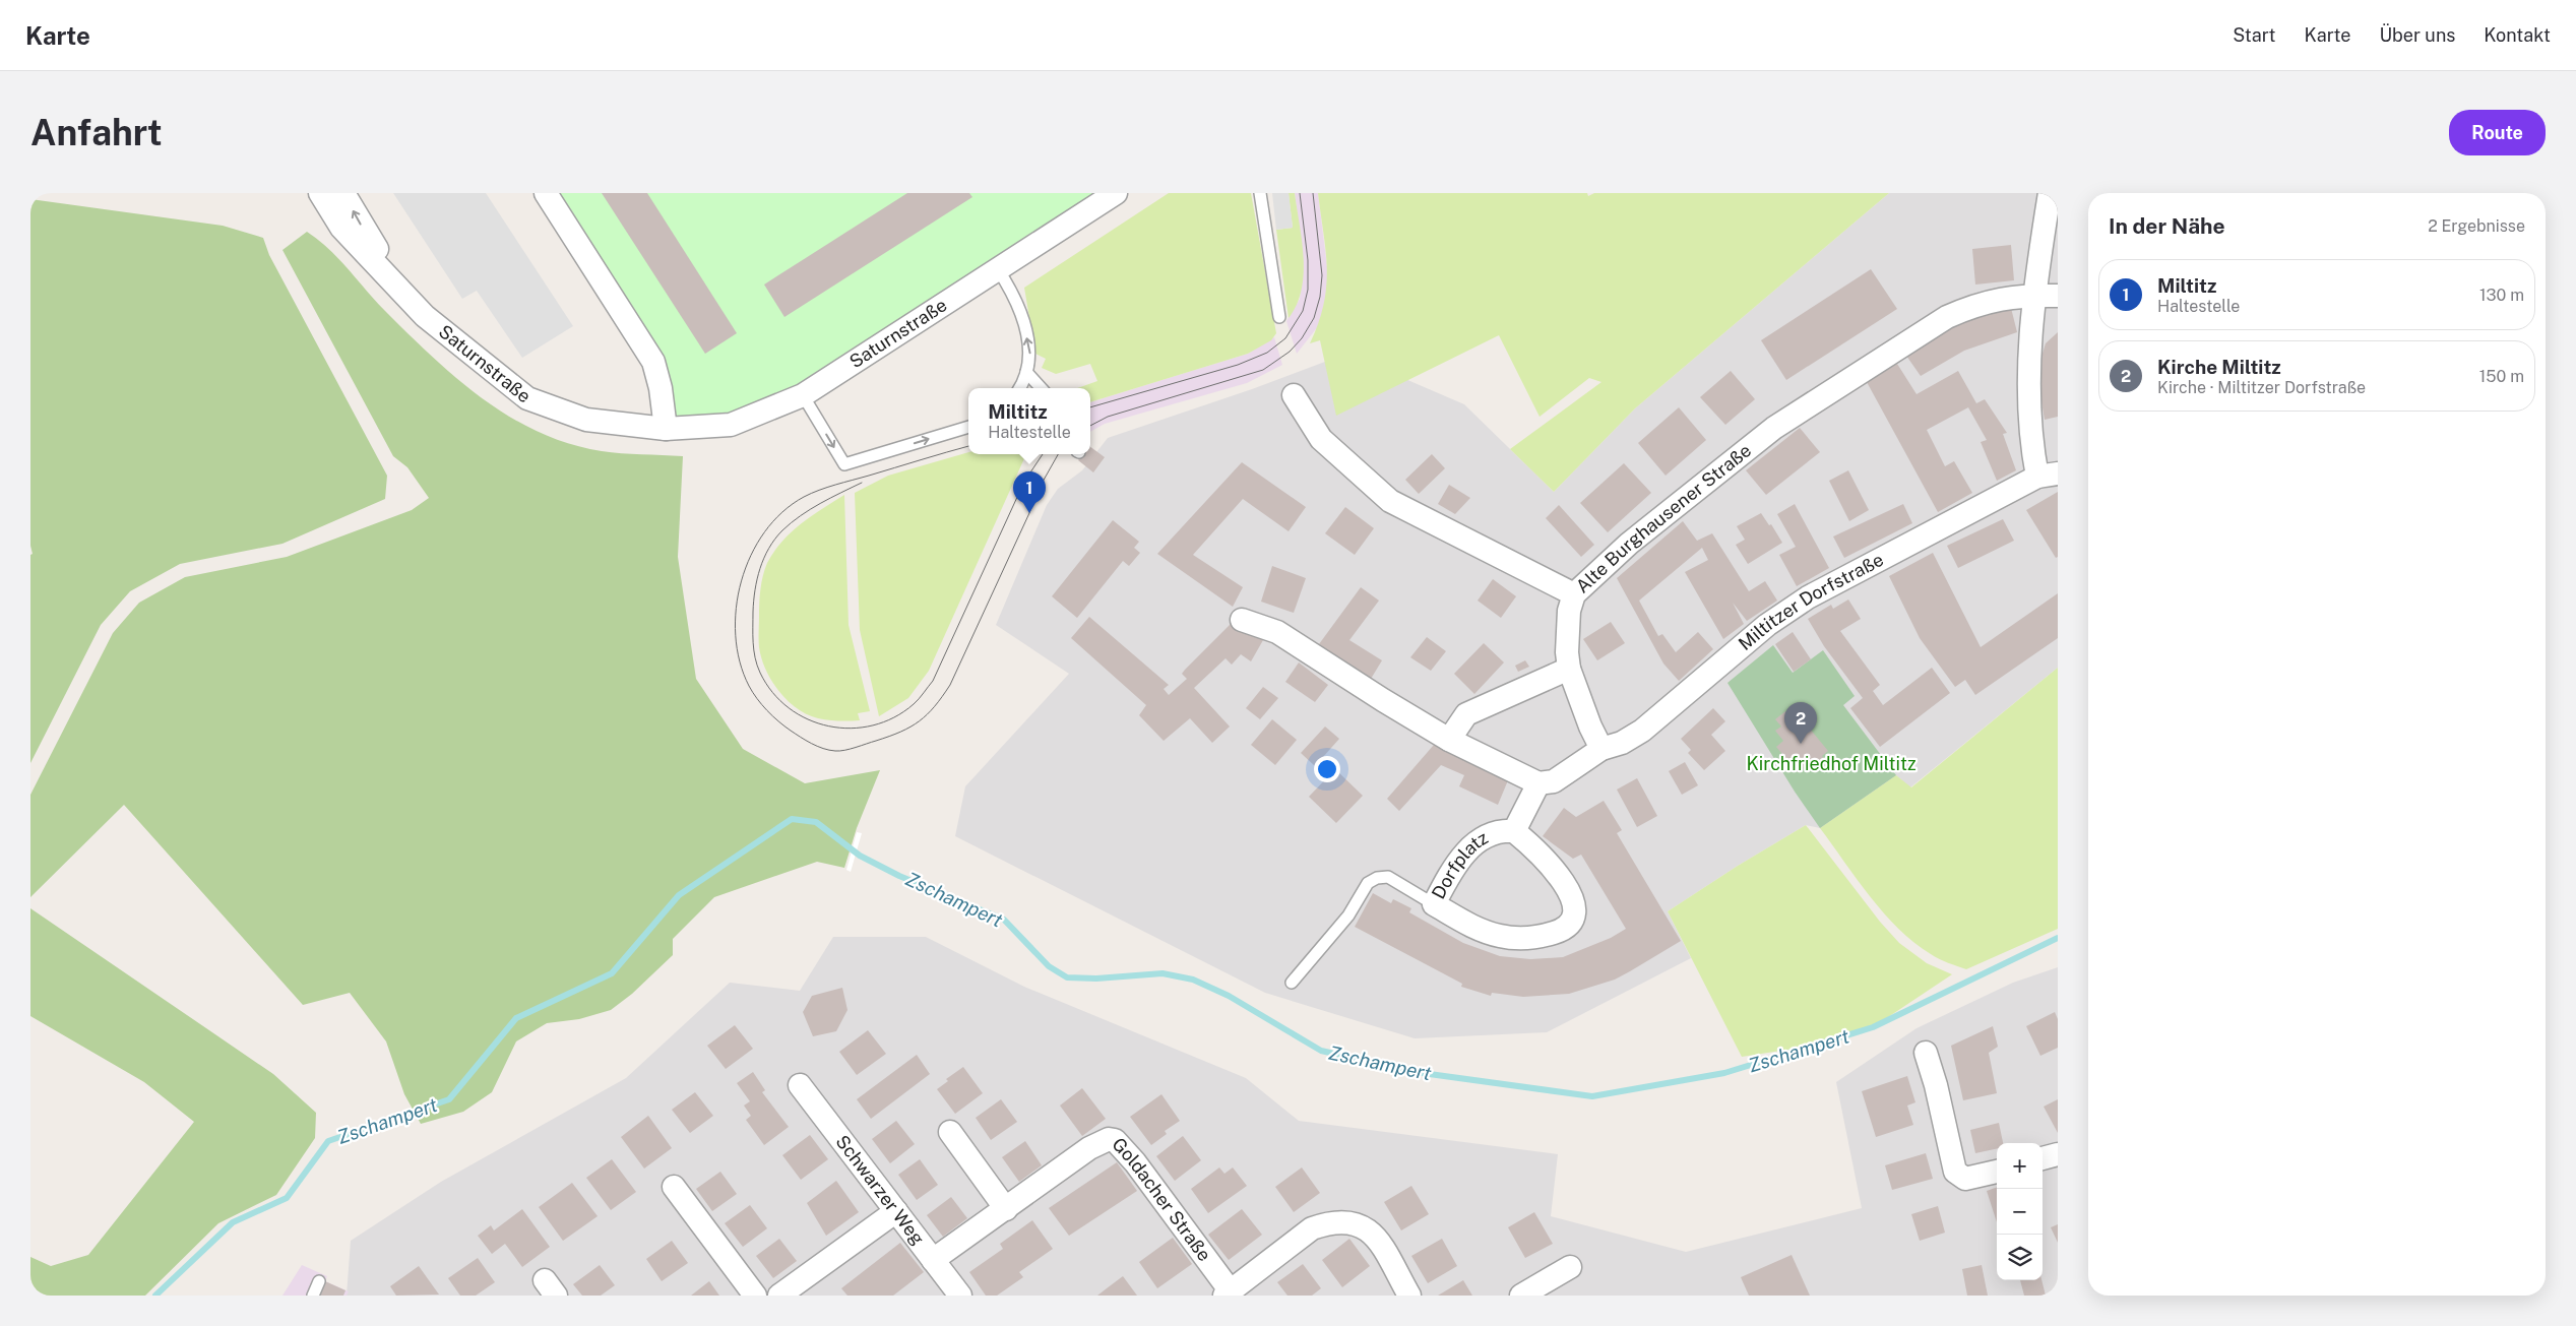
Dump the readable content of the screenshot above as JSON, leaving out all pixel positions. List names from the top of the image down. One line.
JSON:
{"streets":{"street":["Saturnstraße","Alte Burghausener Straße","Miltitzer Dorfstraße","Dorfplatz","Schwarzer Weg","Goldacher Straße"]},"crossings":[["Alte Burghausener Straße","Miltitzer Dorfstraße"],["Schwarzer Weg","Goldacher Straße"]],"water":["Zschampert"],"parks":["Kirchfriedhof Miltitz"],"page":{"header":"Karte","nav":["Start","Karte","Über uns","Kontakt"],"buttons":"Route","title":"Anfahrt","heading":["In der Nähe","2 Ergebnisse"],"list":[{"mark":"1","name":"Miltitz","note":"Haltestelle","value":"130 m"},{"mark":"2","name":"Kirche Miltitz","note":"Kirche · Miltitzer Dorfstraße","value":"150 m"}],"popup":["Miltitz","Haltestelle"],"pins":["1","2"],"map_buttons":["+","−"]}}
